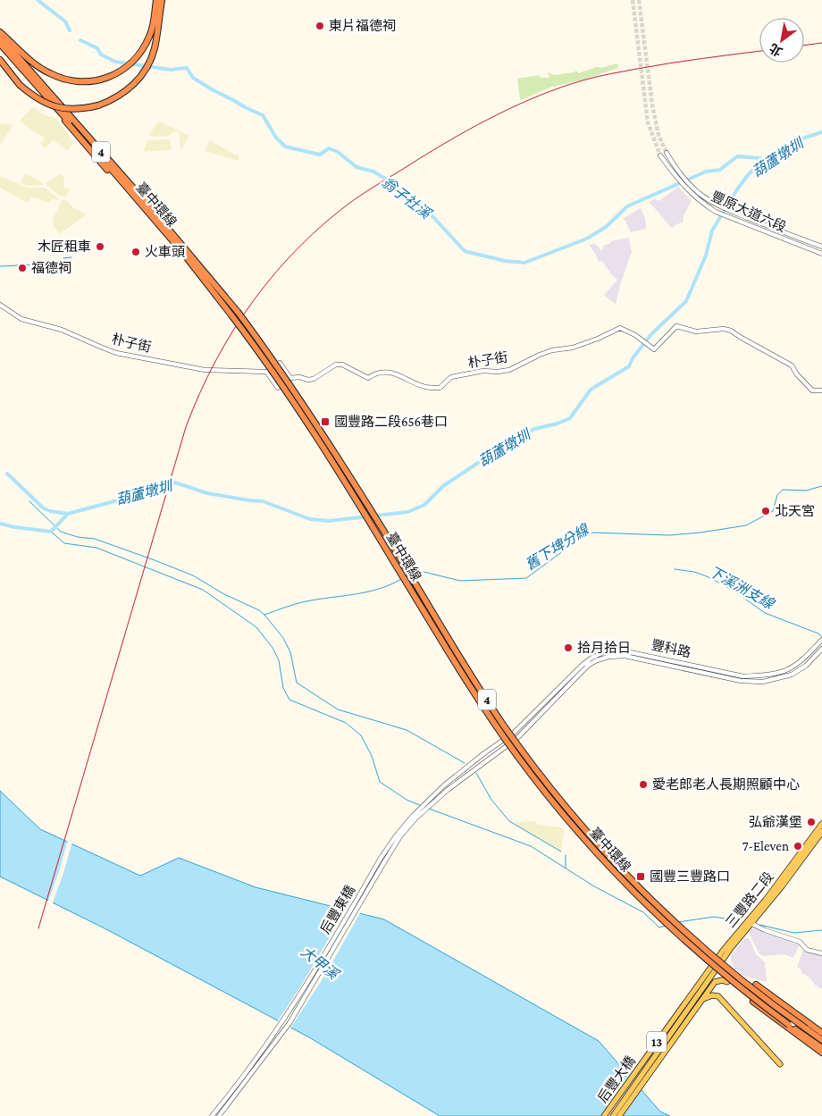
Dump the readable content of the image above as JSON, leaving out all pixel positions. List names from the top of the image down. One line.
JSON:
{"streets":{"highway":["4","臺中環線"],"main road":["三豐路二段","13","后豐大橋"],"street":["豐原大道六段","朴子街","豐科路","后豐東橋"]},"crossings":[["豐科路","后豐東橋"],["三豐路二段","后豐大橋"]],"water":["葫蘆墩圳","翁子社溪","舊下埤分線","下溪洲支線","大甲溪"],"places":{"other":["東片福德祠","木匠租車","火車頭","福德祠","北天宮","拾月拾日","愛老郎老人長期照顧中心","弘爺漢堡","7-Eleven"],"transit":["國豐路二段656巷口","國豐三豐路口"]},"north":"bottom left"}
